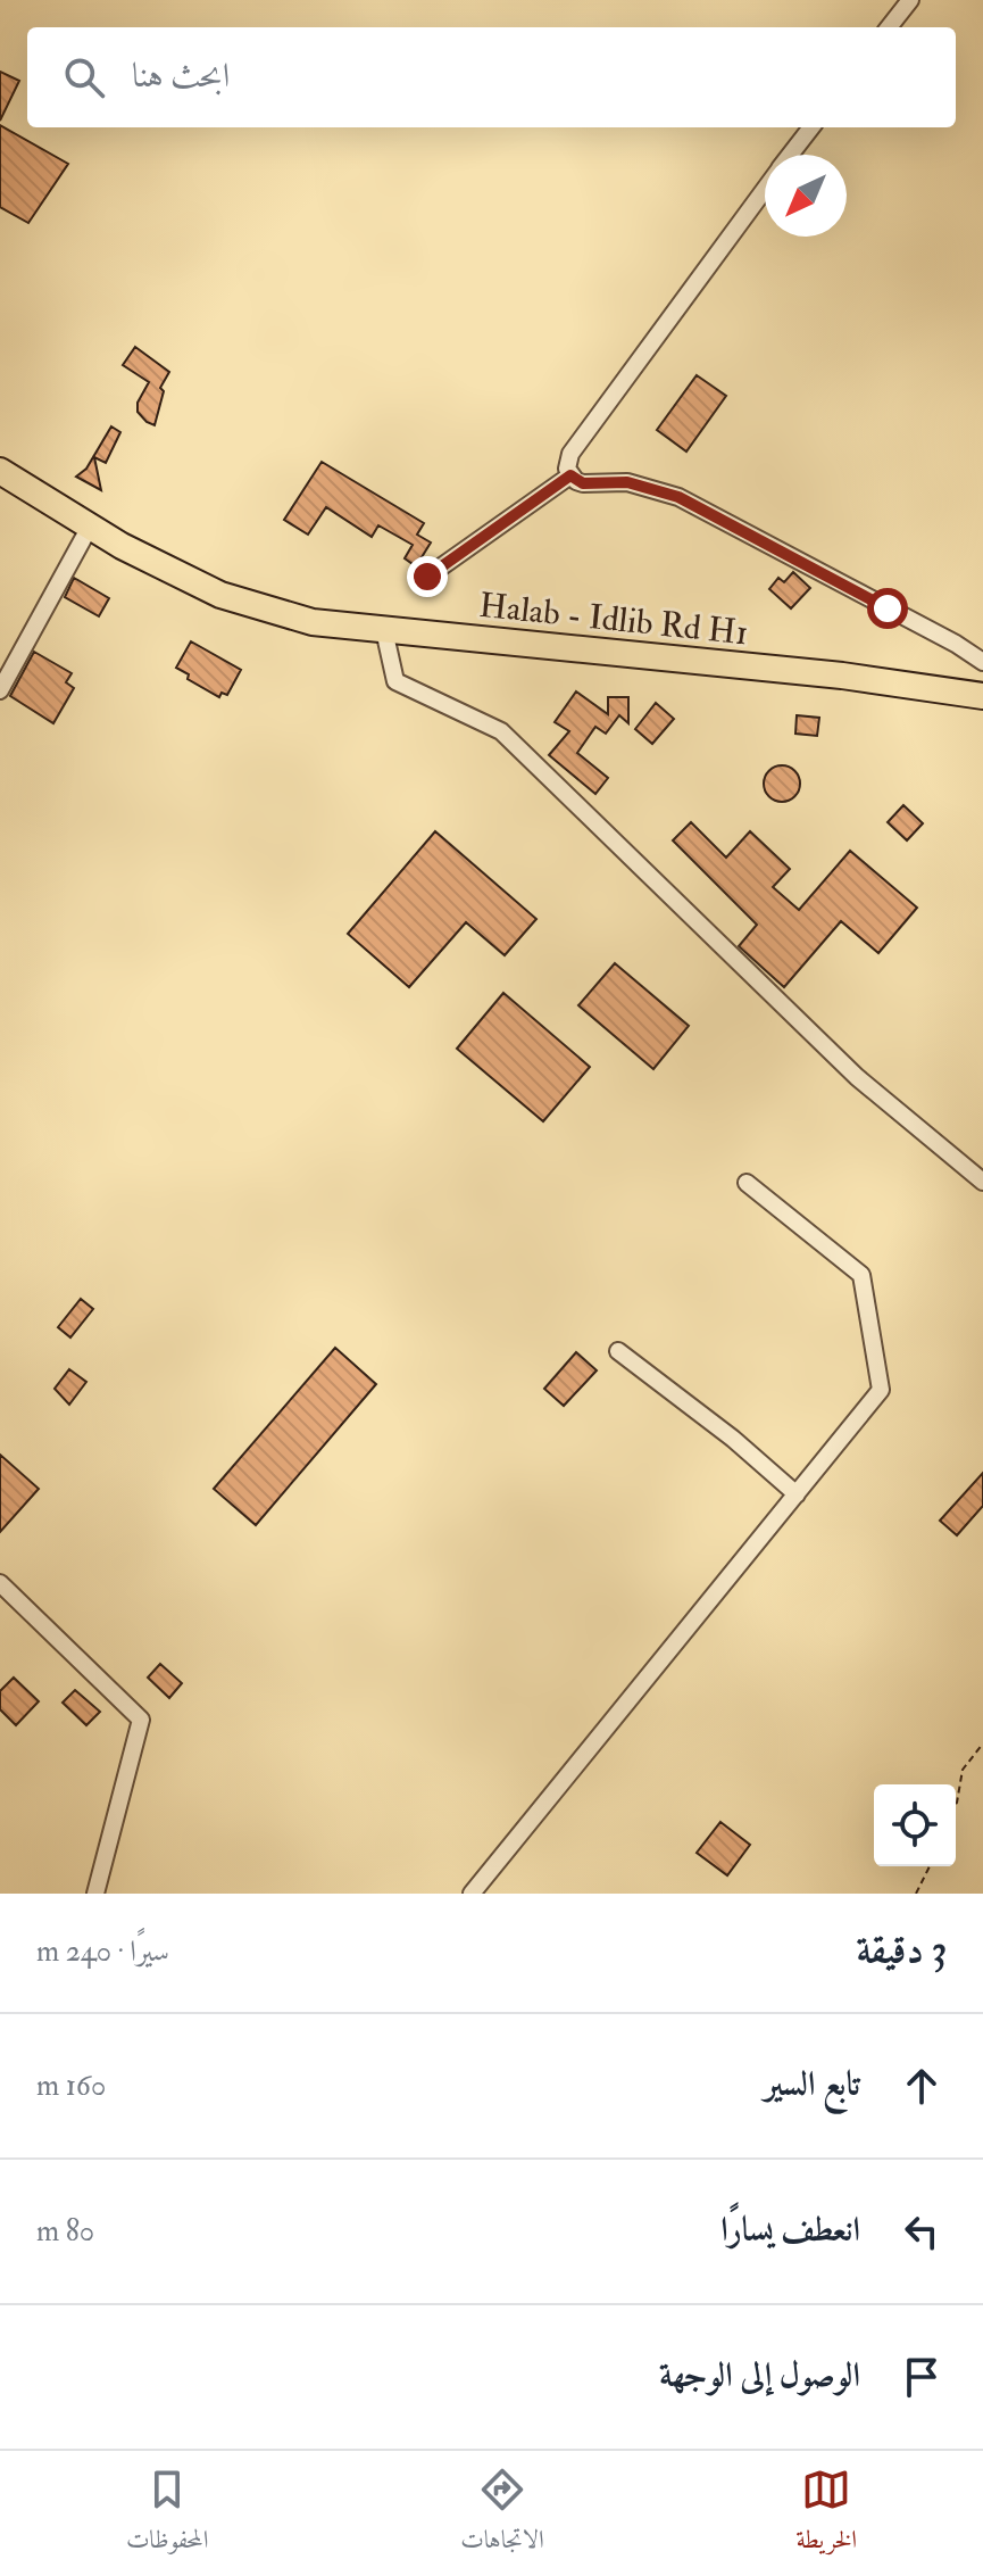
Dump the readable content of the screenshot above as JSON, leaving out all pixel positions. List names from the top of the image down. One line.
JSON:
{"streets":{"highway":["Halab - Idlib Rd H1"]},"north":"bottom left","page":{"search":"ابحث هنا","heading":["3 دقيقة","سيرًا · 240 m"],"list":[["تابع السير","160 m"],["انعطف يسارًا","80 m"],"الوصول إلى الوجهة"],"nav":["الخريطة","الاتجاهات","المحفوظات"]}}
